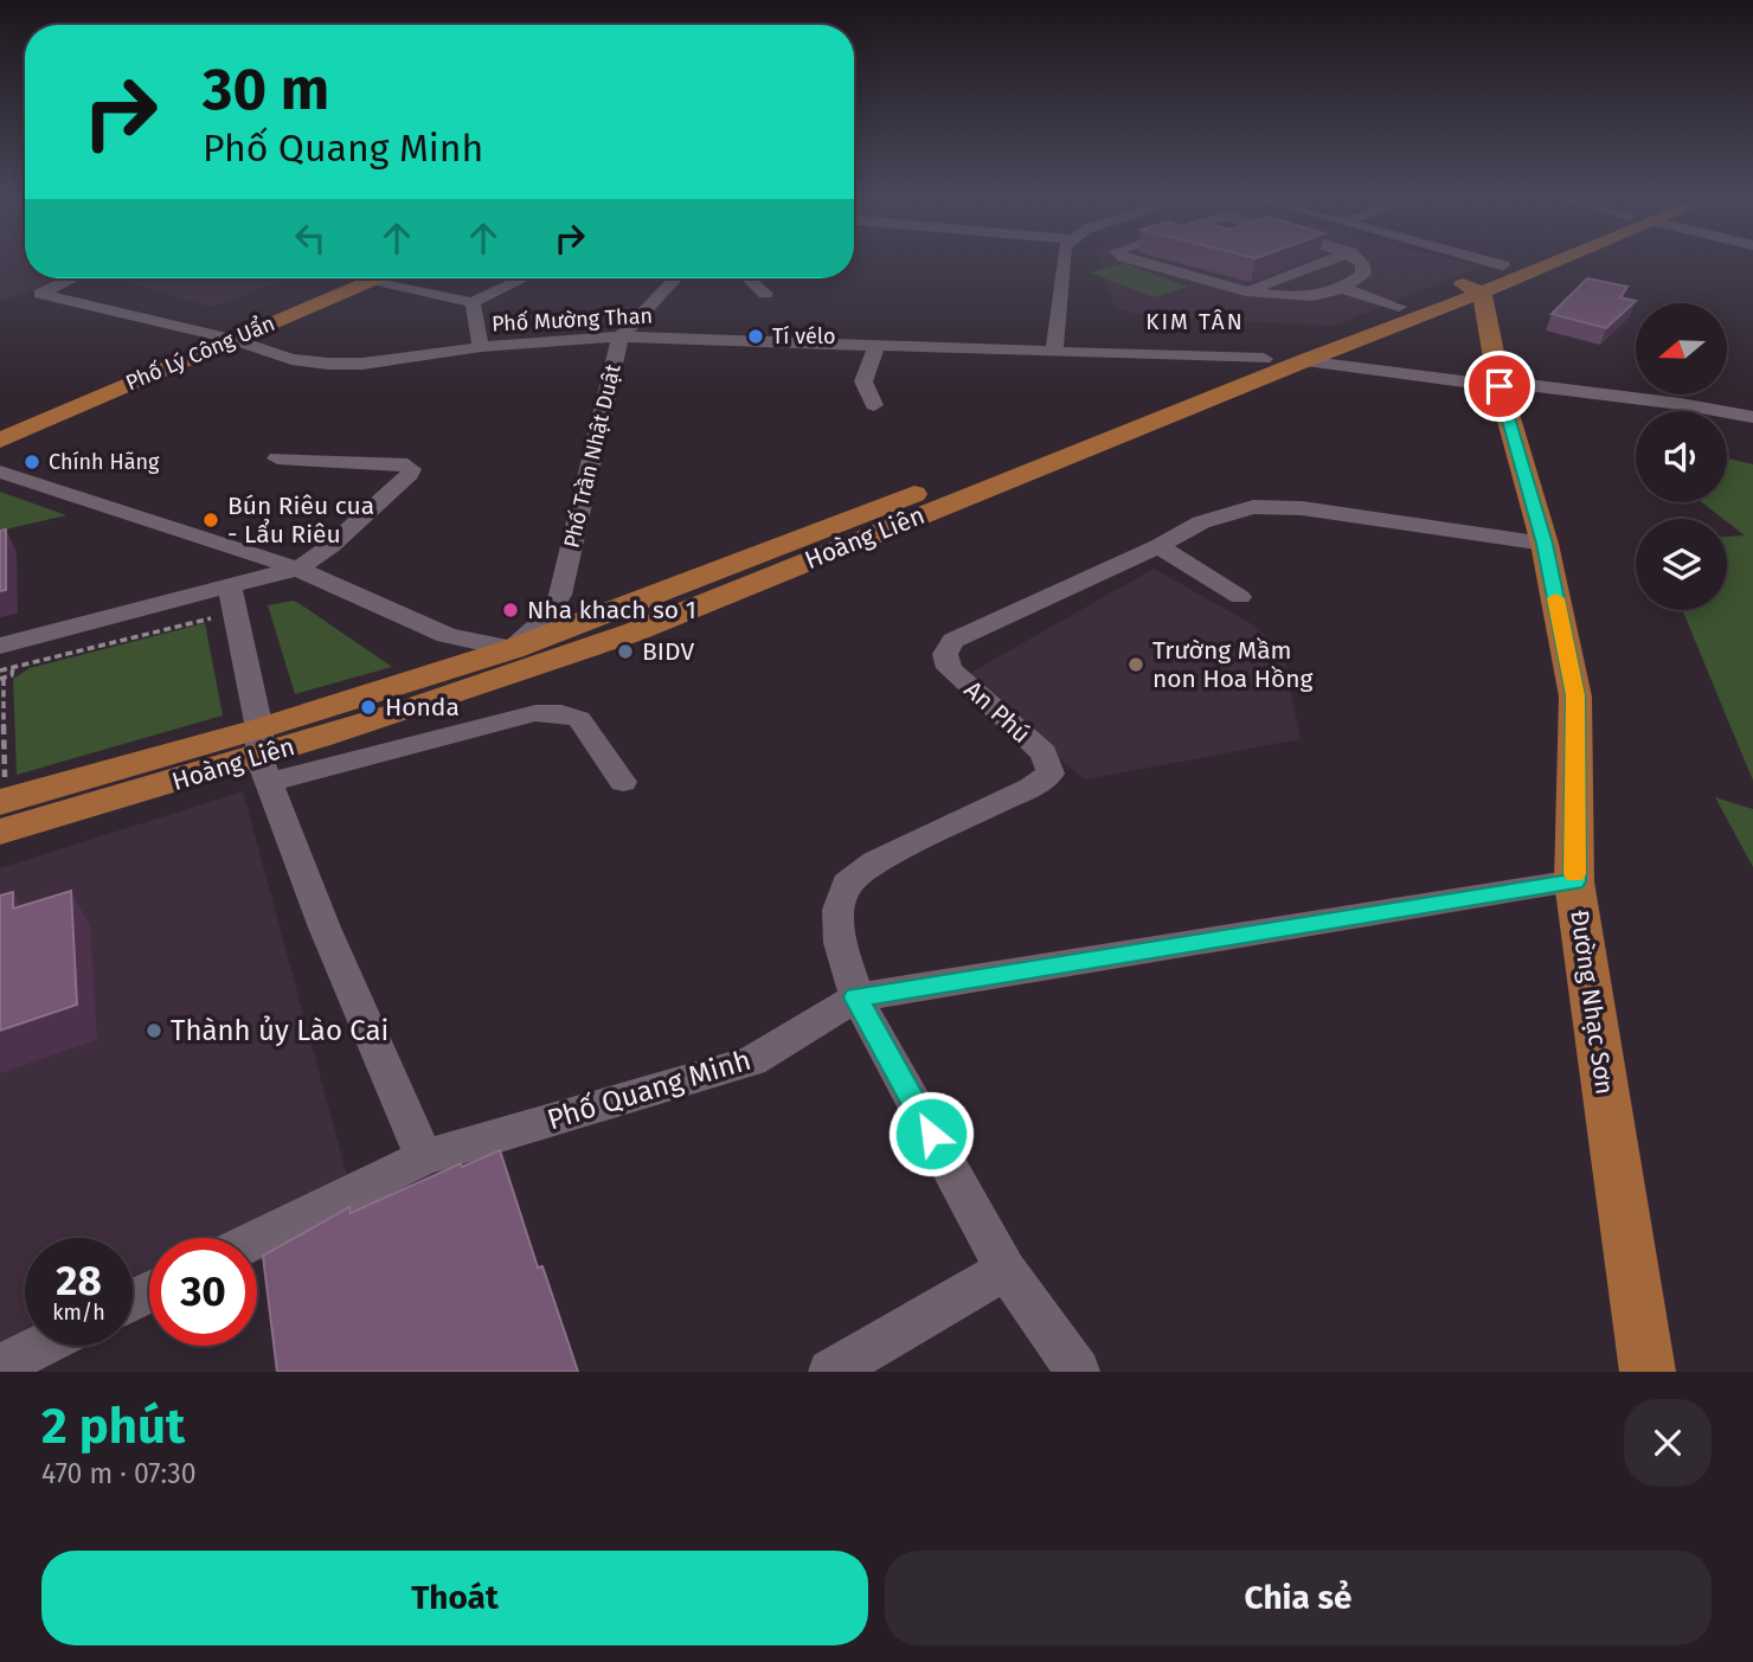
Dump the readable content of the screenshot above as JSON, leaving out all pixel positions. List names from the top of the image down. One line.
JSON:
{"streets":{"main road":["Phố Lý Công Uẩn","Hoàng Liên","Đường Nhạc Sơn"],"street":["Phố Mường Than","Phố Trần Nhật Duật","An Phú","Phố Quang Minh"]},"crossings":[["Phố Mường Than","Phố Lý Công Uẩn"],["Phố Mường Than","Phố Trần Nhật Duật"],["Phố Mường Than","Hoàng Liên"],["Phố Trần Nhật Duật","Hoàng Liên"],["Hoàng Liên","Đường Nhạc Sơn"],["An Phú","Đường Nhạc Sơn"],["An Phú","Phố Quang Minh"],["Đường Nhạc Sơn","Phố Quang Minh"]],"districts":["KIM TÂN"],"places":["Tí vélo","Chính Hãng","Bún Riêu cua - Lẩu Riêu","Nha khach so 1","BIDV","Trường Mầm non Hoa Hồng","Honda","Thành ủy Lào Cai"],"north":"left","page":{"turn":["30 m","Phố Quang Minh"],"speed":"28 km/h","limit":"30","heading":["2 phút","470 m · 07:30"],"buttons":["Thoát","Chia sẻ"]}}
